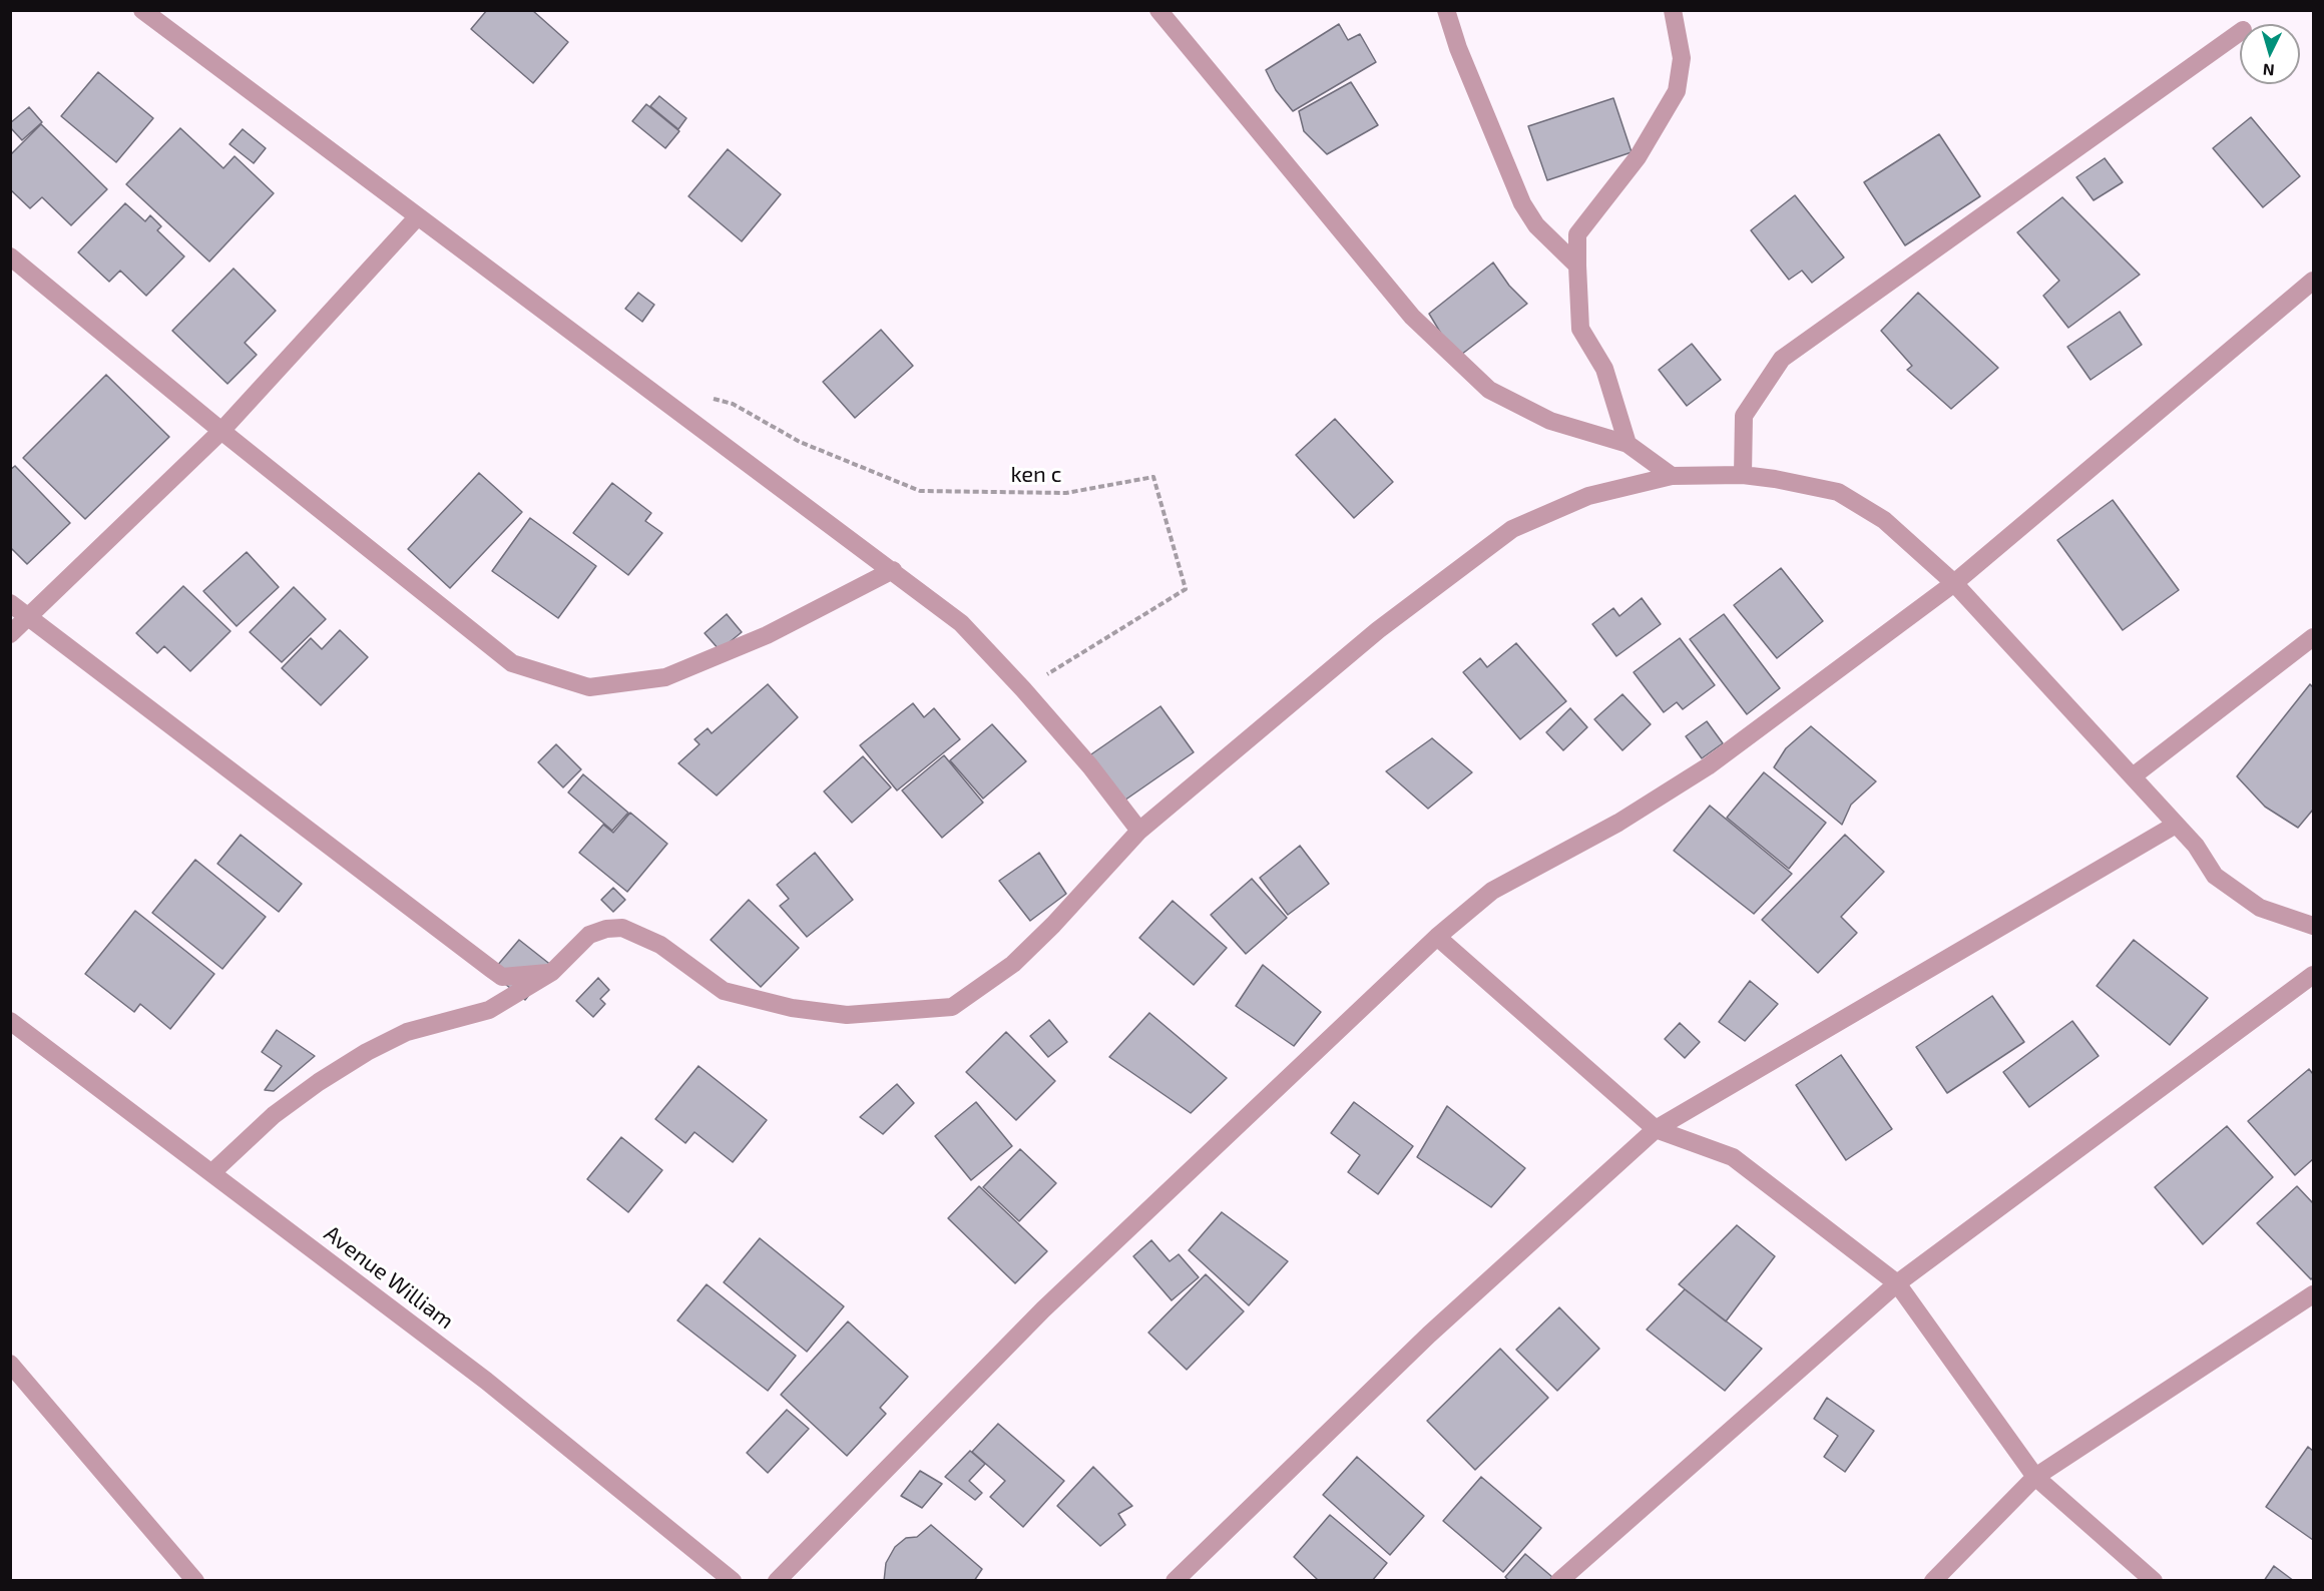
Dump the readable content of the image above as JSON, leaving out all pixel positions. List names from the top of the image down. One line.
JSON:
{"streets":{"street":["Avenue William"],"path":["ken c"]},"north":"bottom"}
